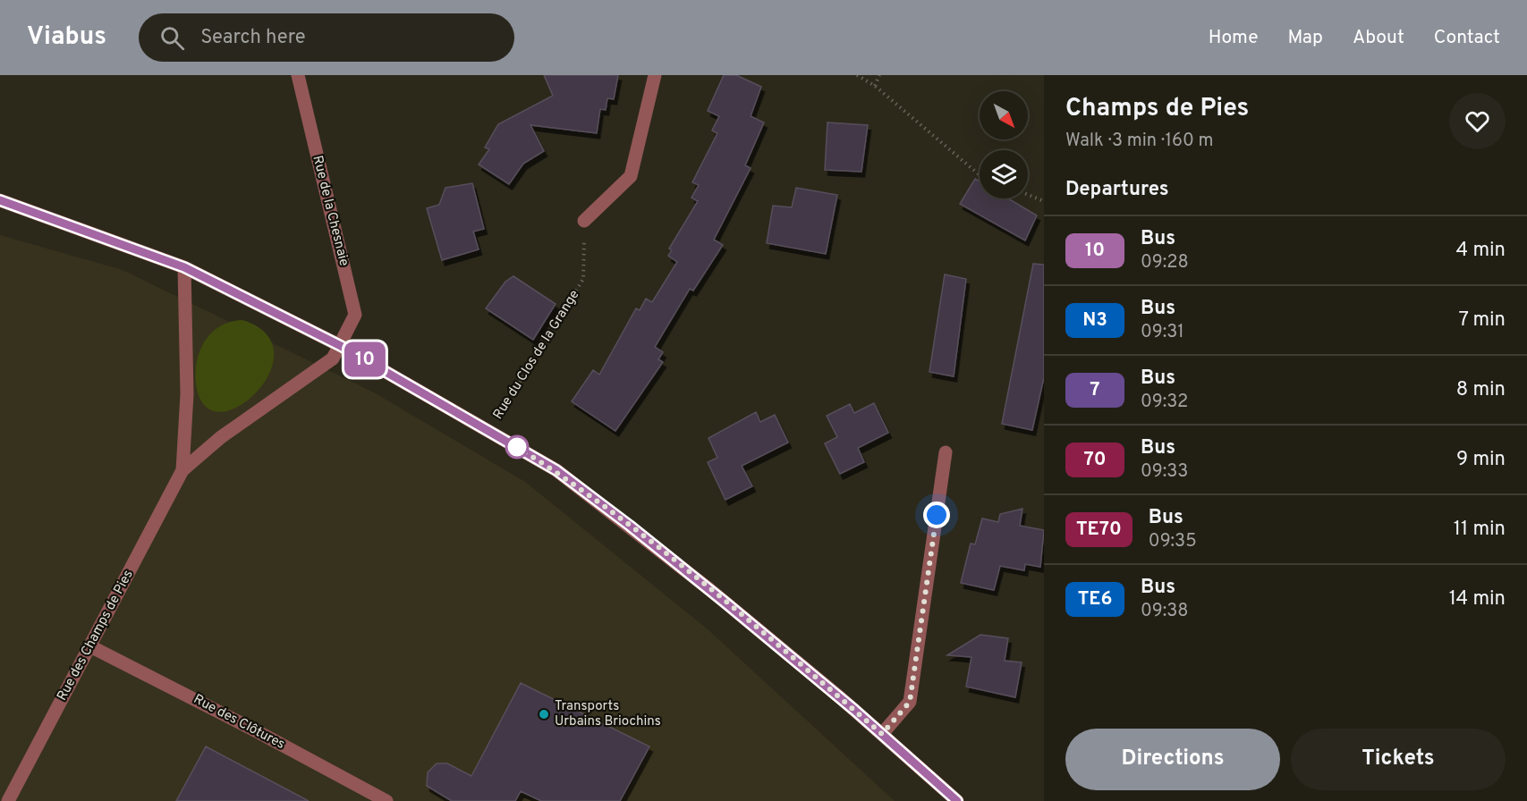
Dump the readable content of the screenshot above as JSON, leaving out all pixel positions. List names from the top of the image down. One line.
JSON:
{"streets":{"street":["Rue de la Chesnaie","Rue des Champs de Pies","Rue des Clôtures"],"path":["Rue du Clos de la Grange"]},"crossings":[["Rue de la Chesnaie","Rue des Champs de Pies"],["Rue des Champs de Pies","Rue des Clôtures"]],"places":["Transports Urbains Briochins"],"lines":["bus line 10"],"north":"bottom right","page":{"header":"Viabus","search":"Search here","nav":["Home","Map","About","Contact"],"on_map":"10","heading":[["Champs de Pies","Walk · 3 min · 160 m"],"Departures"],"list":[{"mark":"10","name":"Bus","note":"09:28","value":"4 min"},{"mark":"N3","name":"Bus","note":"09:31","value":"7 min"},{"mark":"7","name":"Bus","note":"09:32","value":"8 min"},{"mark":"70","name":"Bus","note":"09:33","value":"9 min"},{"mark":"TE70","name":"Bus","note":"09:35","value":"11 min"},{"mark":"TE6","name":"Bus","note":"09:38","value":"14 min"}],"buttons":["Directions","Tickets"]}}
